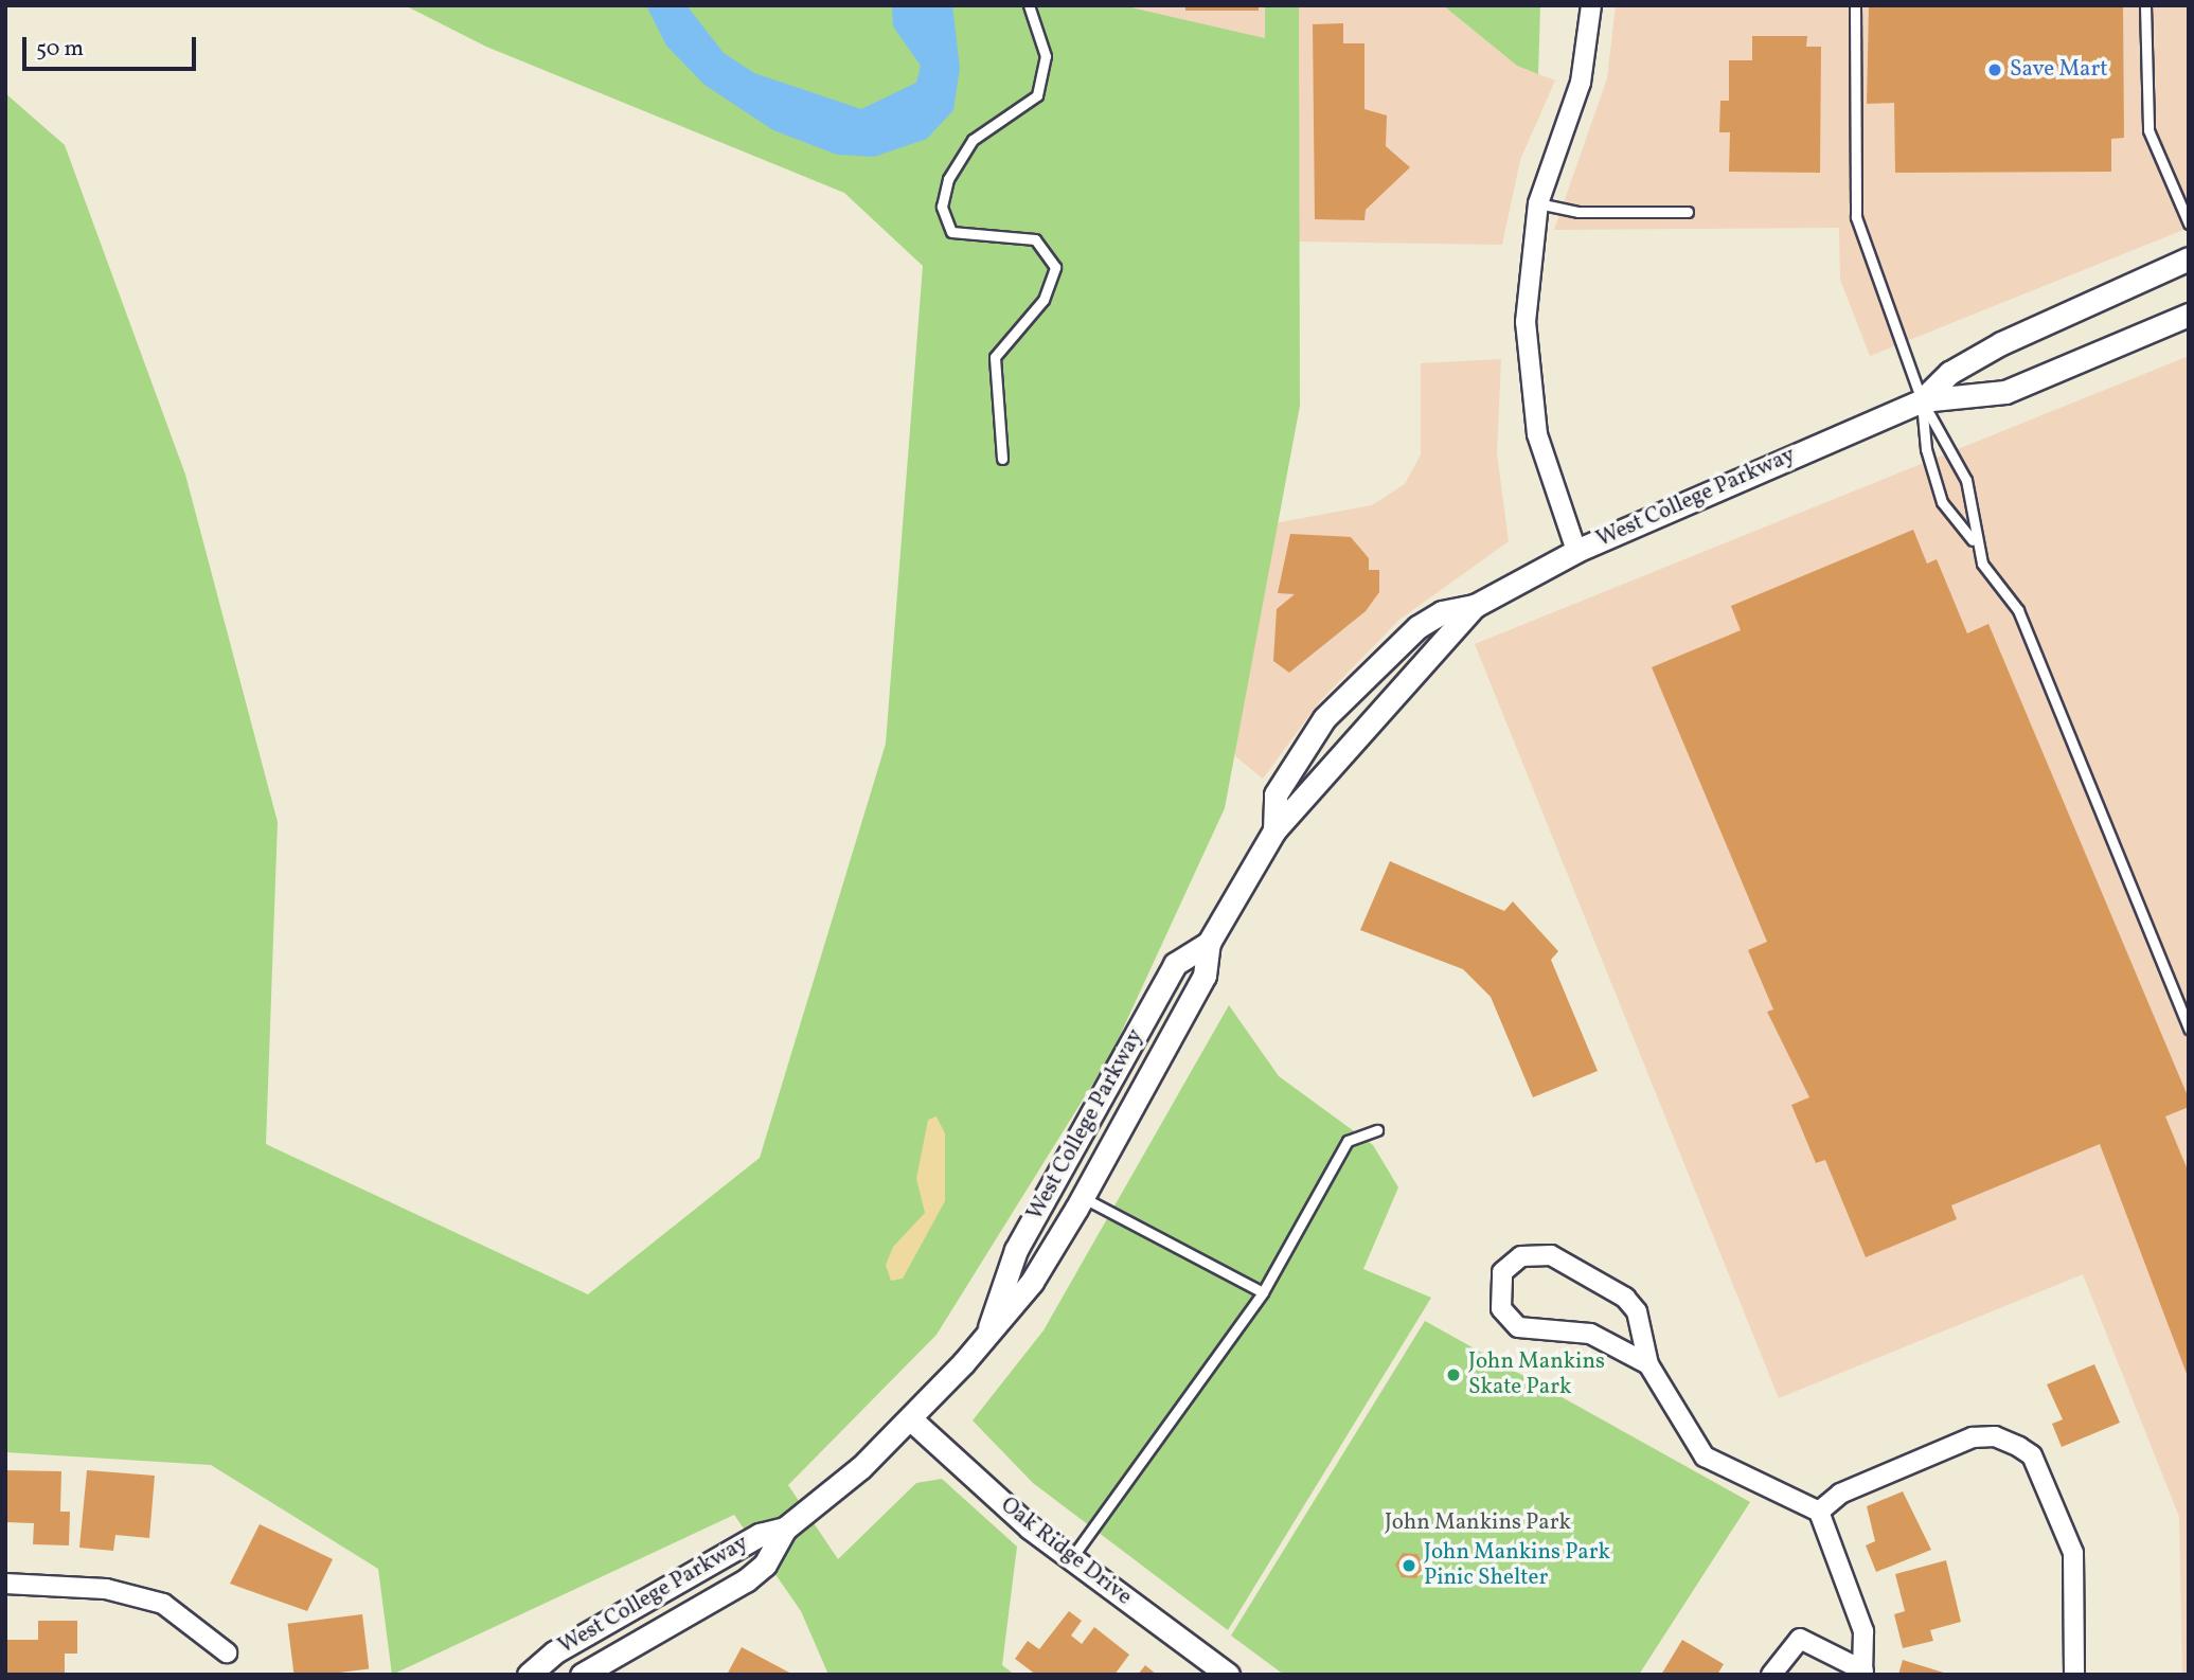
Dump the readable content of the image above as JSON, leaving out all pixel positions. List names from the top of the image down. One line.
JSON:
{"streets":{"street":["West College Parkway","Oak Ridge Drive"]},"crossings":[["West College Parkway","Oak Ridge Drive"]],"parks":["John Mankins Park"],"places":["Save Mart","John Mankins Skate Park","John Mankins Park Pinic Shelter"],"scale_bar":"50 m"}
